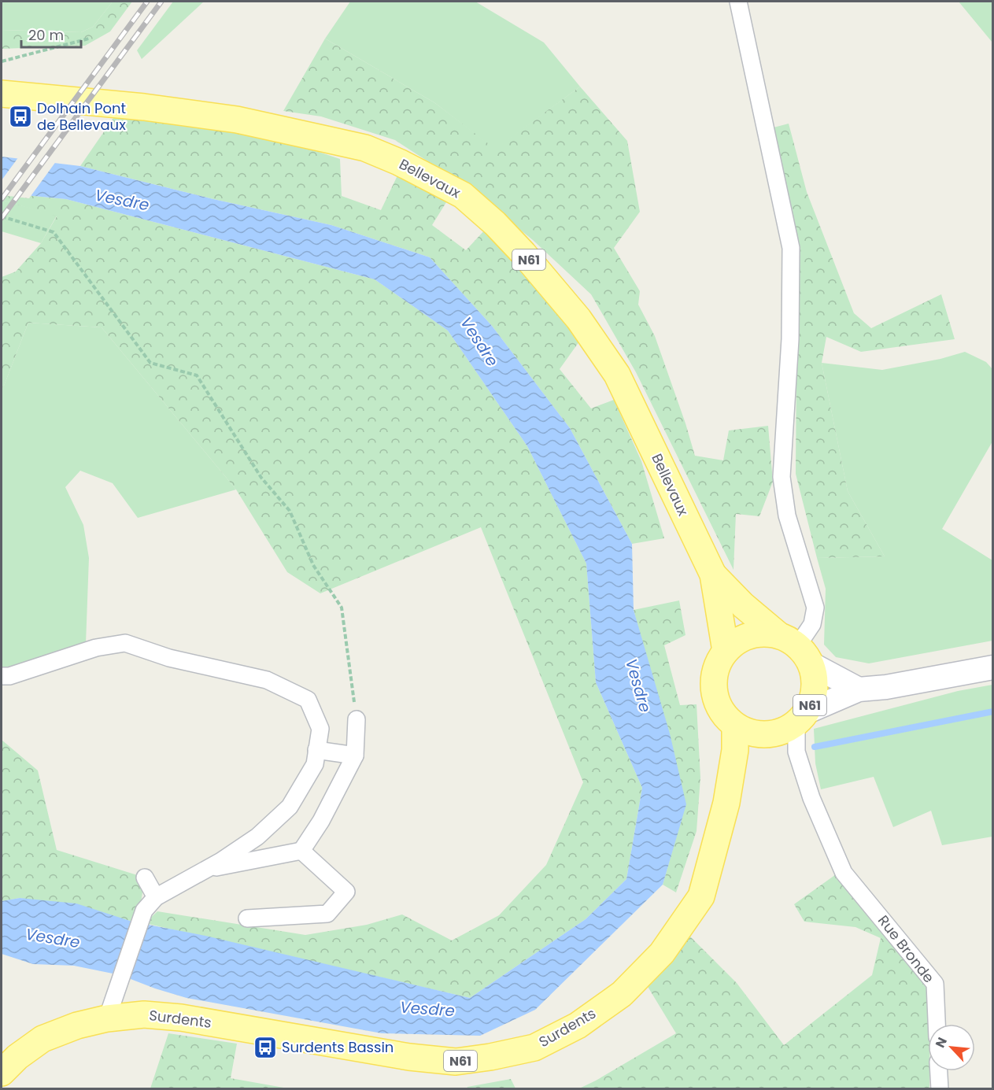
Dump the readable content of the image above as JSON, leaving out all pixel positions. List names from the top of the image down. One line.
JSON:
{"streets":{"main road":["Bellevaux","N61","Surdents"],"street":["Rue Bronde"]},"crossings":[["Bellevaux","N61"],["Bellevaux","Rue Bronde"],["Bellevaux","Surdents"],["N61","Rue Bronde"],["N61","Surdents"],["Rue Bronde","Surdents"]],"water":["Vesdre"],"places":{"bus stop":["Dolhain Pont de Bellevaux","Surdents Bassin"]},"scale_bar":"20 m","north":"top left"}
